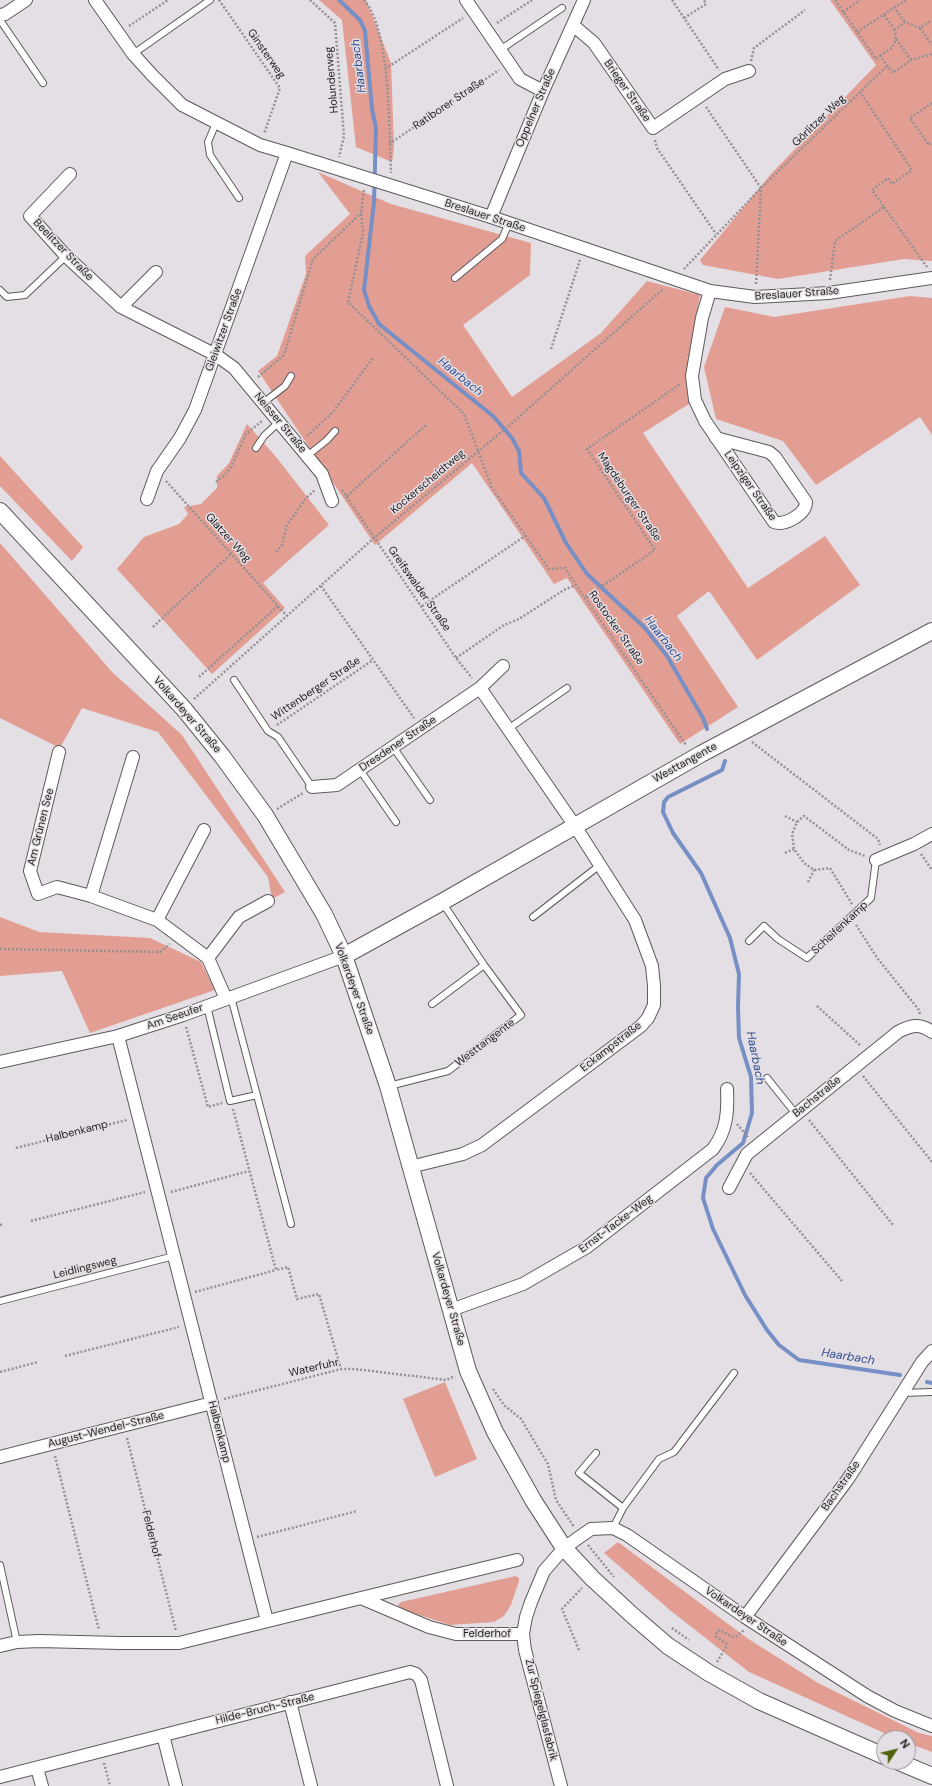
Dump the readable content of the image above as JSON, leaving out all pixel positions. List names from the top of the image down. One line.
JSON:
{"streets":{"main road":["Volkardeyer Straße","Westtangente"],"street":["Brieger Straße","Oppelner Straße","Breslauer Straße","Beelitzer Straße","Gleiwitzer Straße","Neisser Straße","Leipziger Straße","Dresdener Straße","Am Grünen See","Am Seeufer","Eckampstraße","Bachstraße","Halbenkamp","Ernst-Tacke-Weg","August-Wendel-Straße","Felderhof","Hilde-Bruch-Straße","Zur Spiegelglasfabrik"],"lane":["Scheifenkamp","Leidlingsweg"],"path":["Ginsterweg","Holunderweg","Ratiborer Straße","Görlitzer Weg","Kockerscheidtweg","Magdeburger Straße","Glatzer Weg","Greifswalder Straße","Rostocker Straße","Wittenberger Straße","Waterfuhr"]},"crossings":[["Ginsterweg","Breslauer Straße"],["Holunderweg","Breslauer Straße"],["Brieger Straße","Oppelner Straße"],["Oppelner Straße","Breslauer Straße"],["Görlitzer Weg","Breslauer Straße"],["Görlitzer Weg","Kockerscheidtweg"],["Breslauer Straße","Gleiwitzer Straße"],["Breslauer Straße","Kockerscheidtweg"],["Breslauer Straße","Leipziger Straße"],["Beelitzer Straße","Gleiwitzer Straße"],["Beelitzer Straße","Neisser Straße"],["Gleiwitzer Straße","Neisser Straße"],["Gleiwitzer Straße","Glatzer Weg"],["Kockerscheidtweg","Glatzer Weg"],["Kockerscheidtweg","Greifswalder Straße"],["Kockerscheidtweg","Wittenberger Straße"],["Leipziger Straße","Magdeburger Straße"],["Magdeburger Straße","Rostocker Straße"],["Greifswalder Straße","Rostocker Straße"],["Greifswalder Straße","Dresdener Straße"],["Rostocker Straße","Westtangente"],["Wittenberger Straße","Dresdener Straße"],["Volkardeyer Straße","Westtangente"],["Volkardeyer Straße","Am Seeufer"],["Volkardeyer Straße","Eckampstraße"],["Volkardeyer Straße","Bachstraße"],["Volkardeyer Straße","Ernst-Tacke-Weg"],["Volkardeyer Straße","Waterfuhr"],["Volkardeyer Straße","Felderhof"],["Westtangente","Am Seeufer"],["Westtangente","Eckampstraße"],["Am Grünen See","Am Seeufer"],["Am Seeufer","Halbenkamp"],["Halbenkamp","Leidlingsweg"],["Halbenkamp","Waterfuhr"],["Halbenkamp","August-Wendel-Straße"],["Waterfuhr","August-Wendel-Straße"],["August-Wendel-Straße","Felderhof"],["Felderhof","Zur Spiegelglasfabrik"]],"water":["Haarbach"],"north":"top right"}
